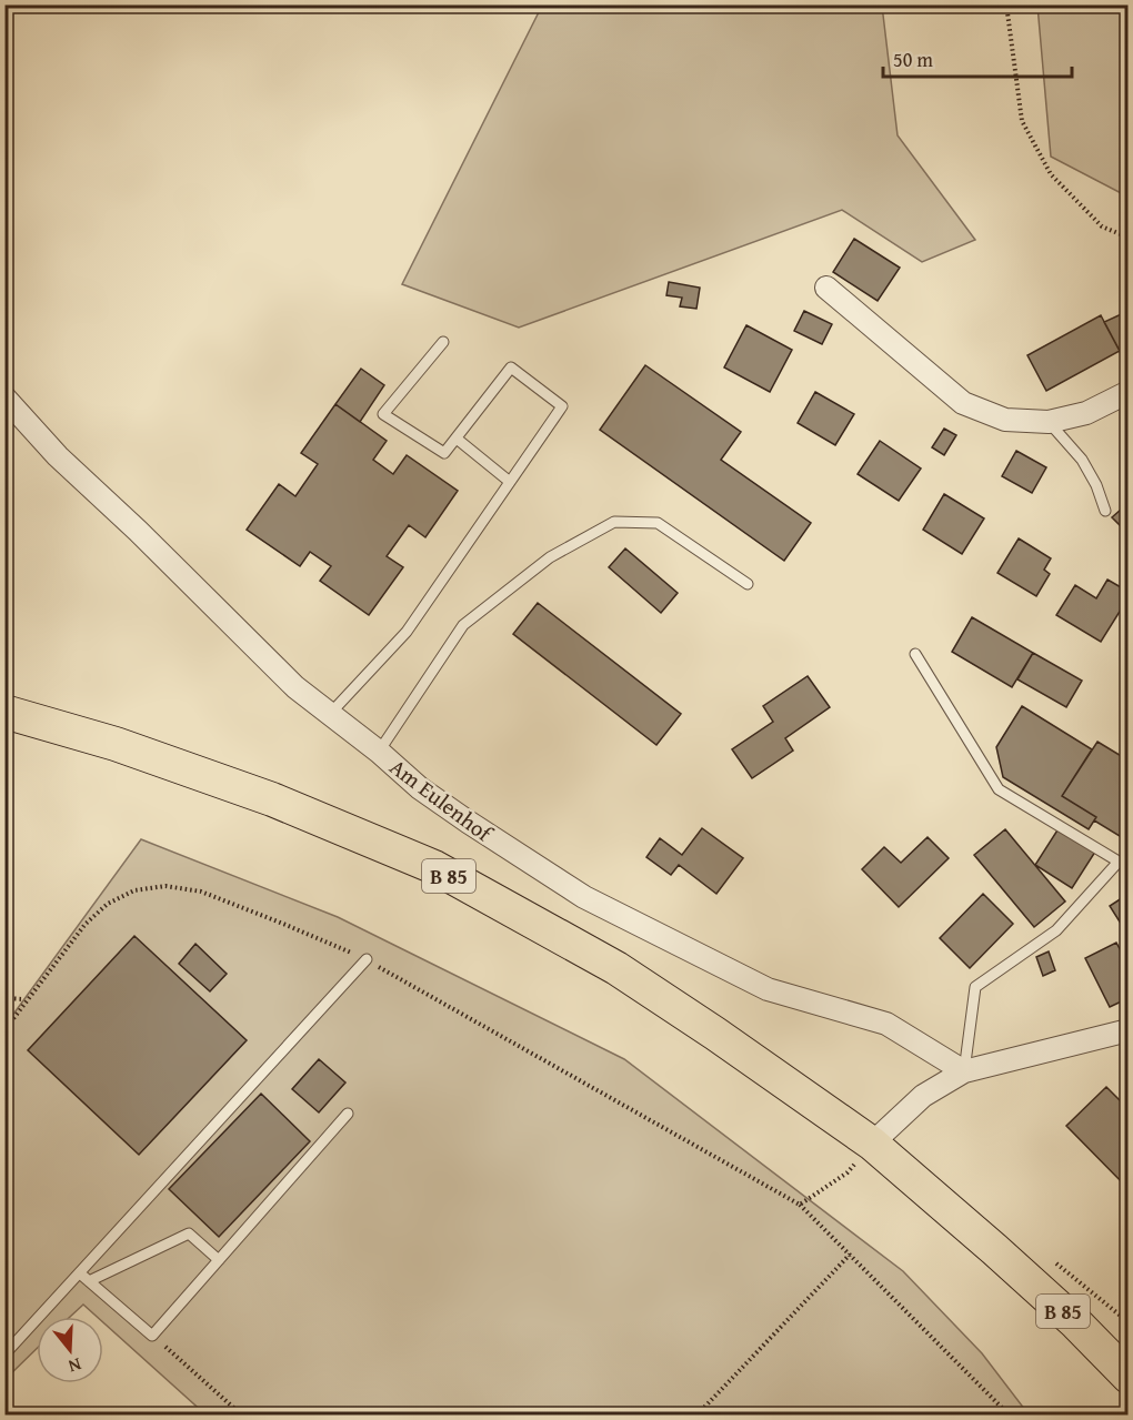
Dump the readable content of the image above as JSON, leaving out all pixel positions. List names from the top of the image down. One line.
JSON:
{"streets":{"main road":["B 85"],"street":["Am Eulenhof"]},"scale_bar":"50 m","north":"bottom"}
